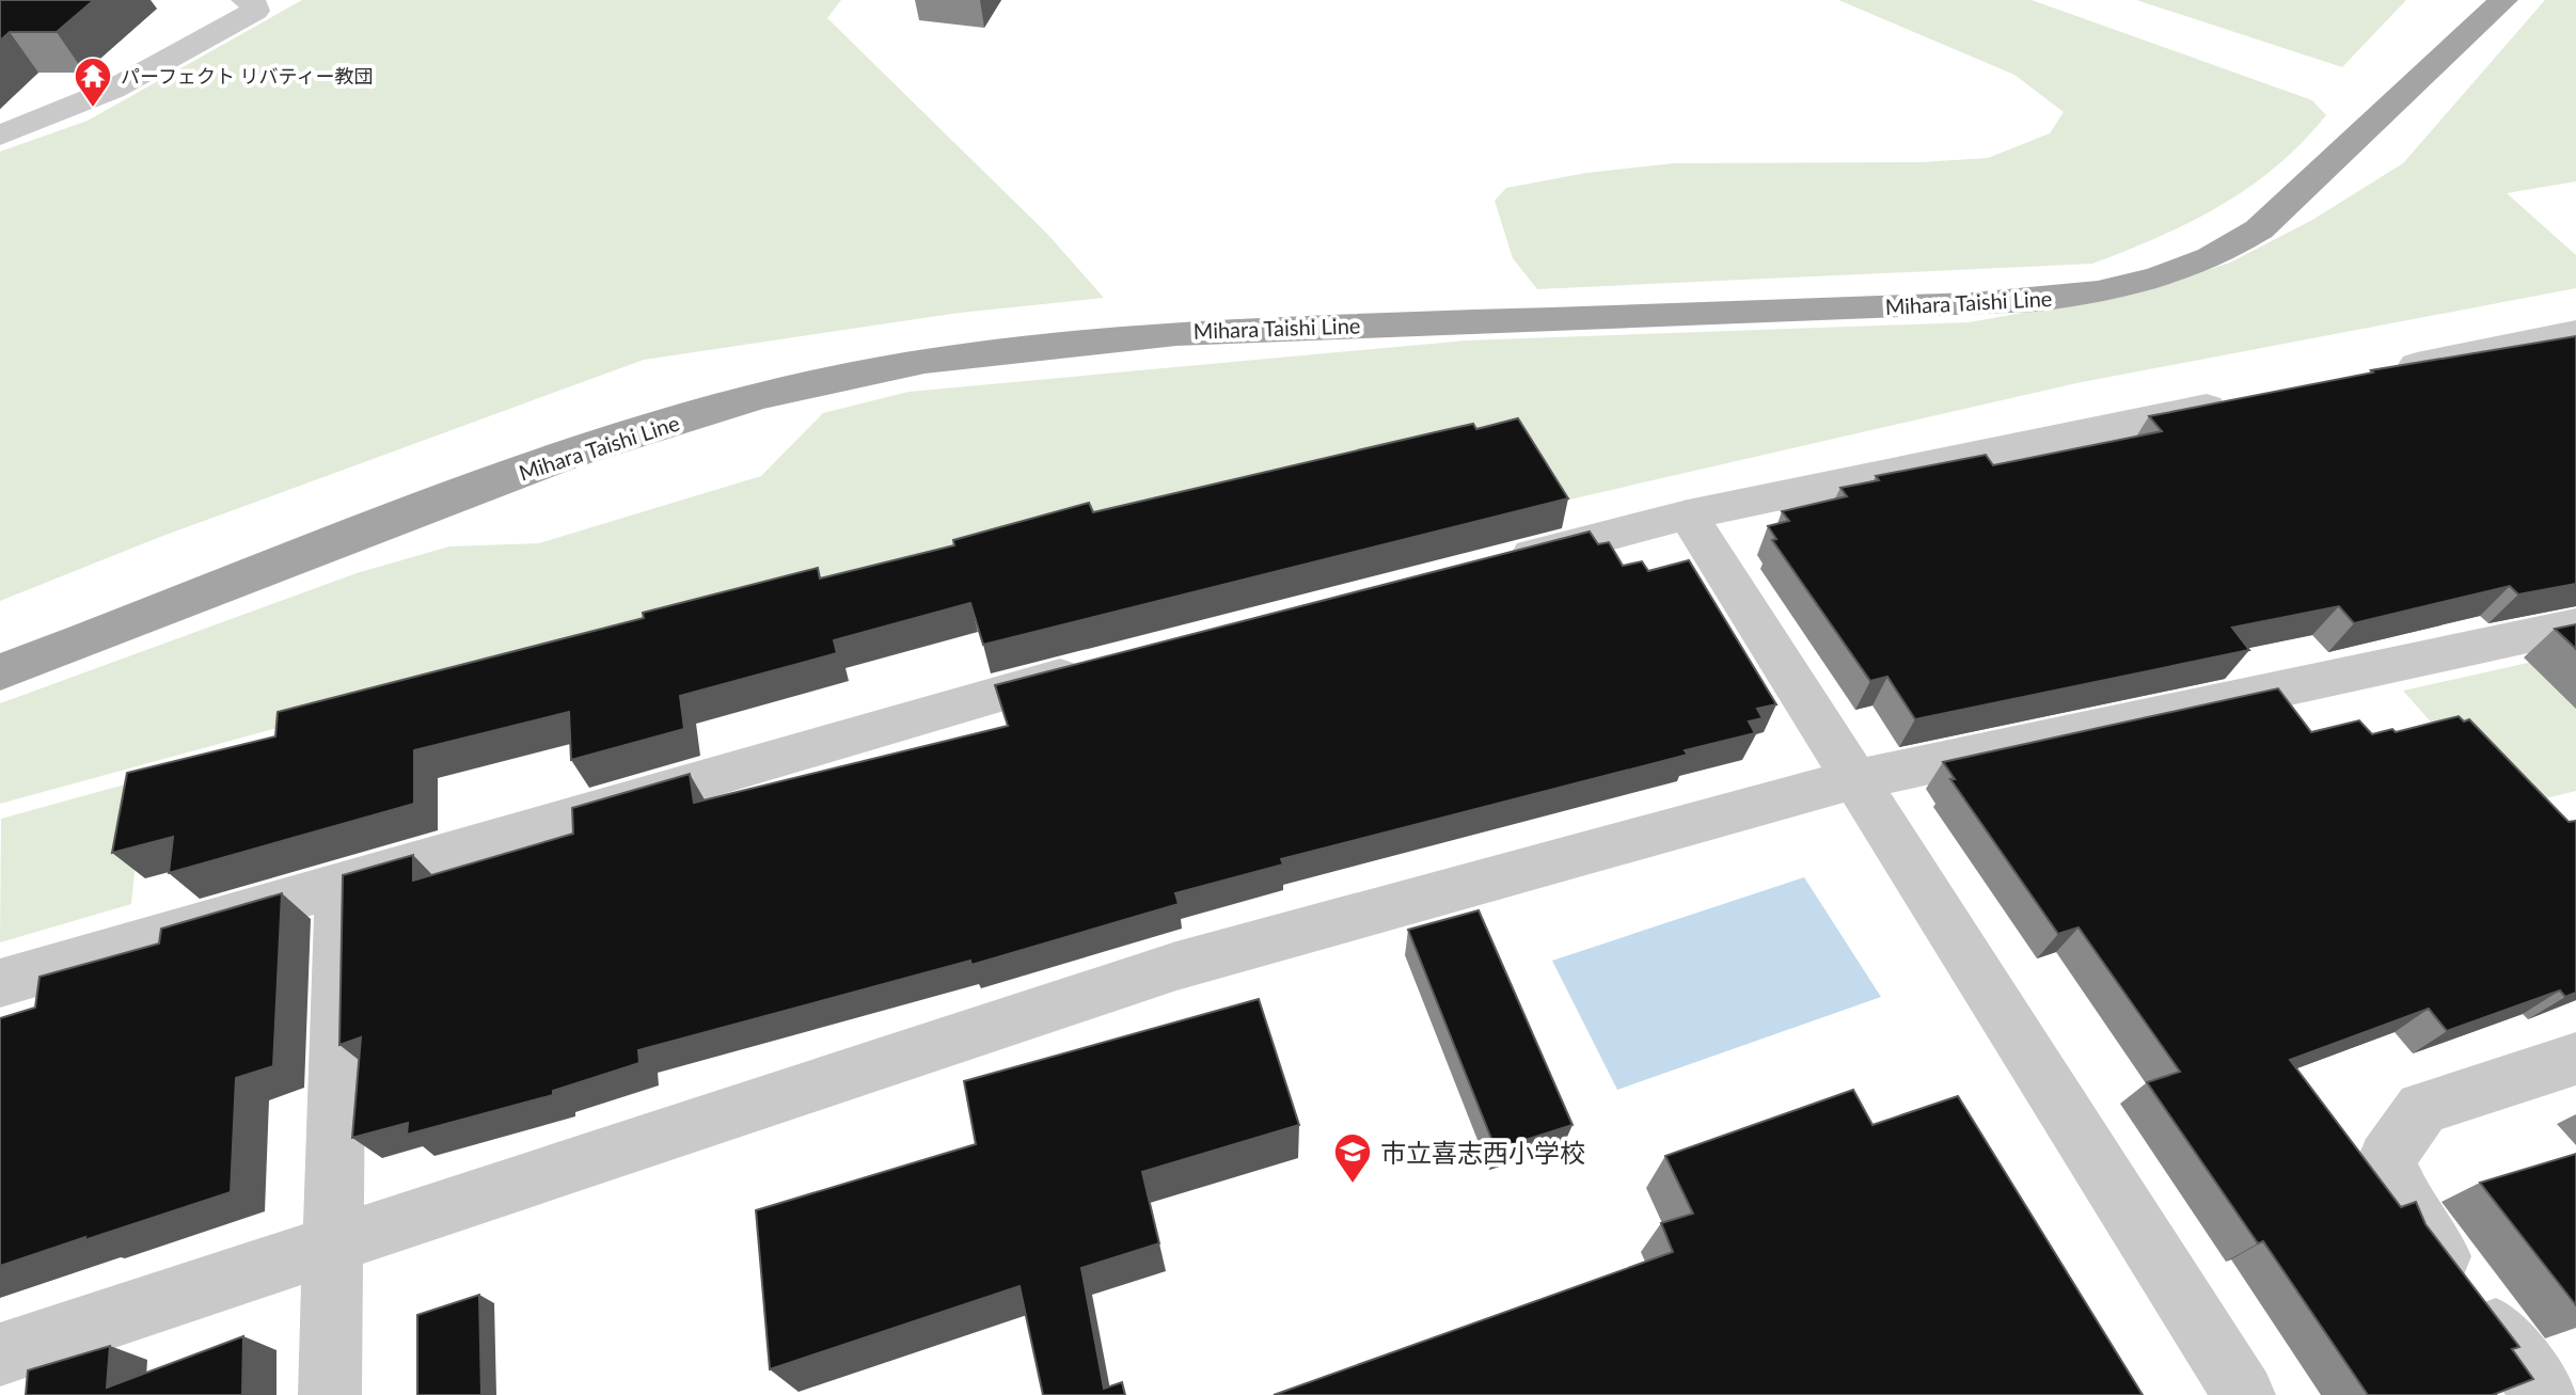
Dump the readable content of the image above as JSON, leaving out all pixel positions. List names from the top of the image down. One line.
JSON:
{"streets":{"main road":["Mihara Taishi Line"]},"places":{"temple":["パーフェクト リバティー教団"],"school or university":["市立喜志西小学校"]}}
